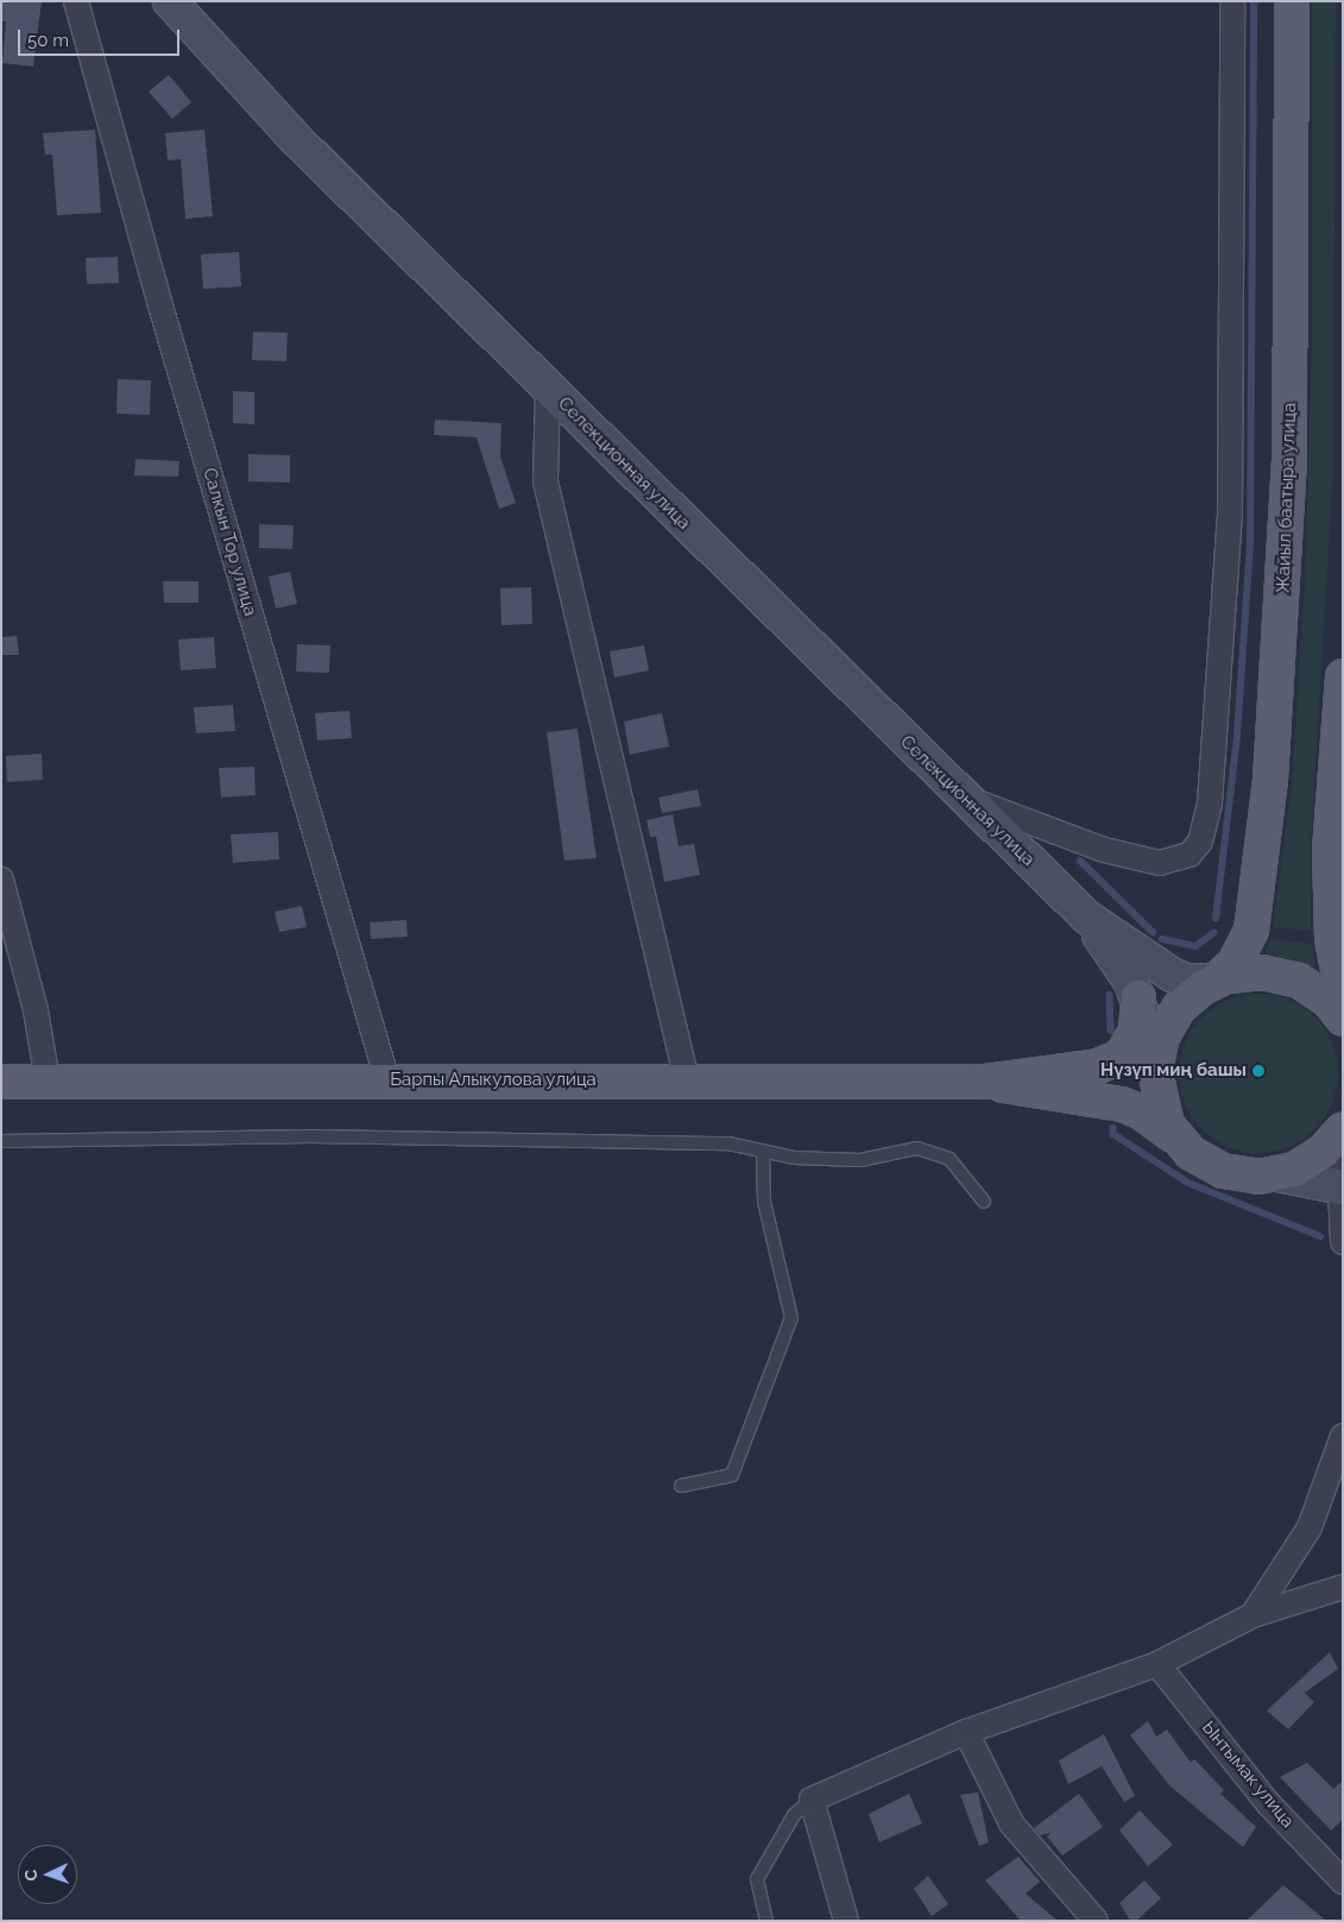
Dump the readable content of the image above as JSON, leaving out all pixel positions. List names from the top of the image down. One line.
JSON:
{"streets":{"main road":["Жайыл баатыра улица","Барпы Алыкулова улица"],"street":["Селекционная улица","Салкын Тор улица","Ынтымак улица"]},"crossings":[["Селекционная улица","Жайыл баатыра улица"],["Селекционная улица","Барпы Алыкулова улица"],["Салкын Тор улица","Барпы Алыкулова улица"]],"places":["Нүзүп миң башы"],"scale_bar":"50 m","north":"left"}
